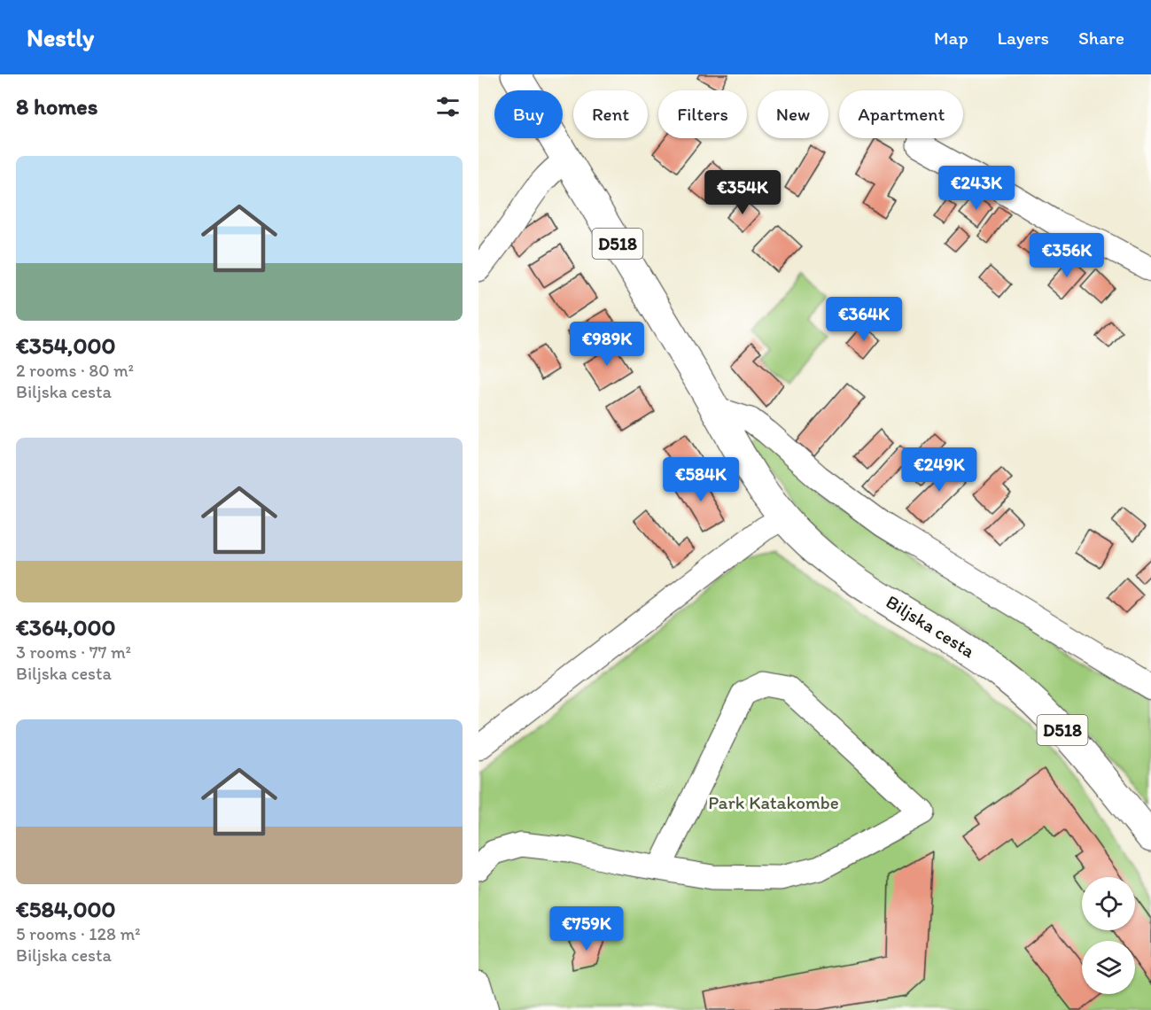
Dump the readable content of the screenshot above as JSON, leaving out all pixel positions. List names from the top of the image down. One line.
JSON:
{"streets":{"main road":["D518","Biljska cesta"]},"parks":["Park Katakombe"],"page":{"header":"Nestly","nav":["Map","Layers","Share"],"heading":"8 homes","chip":["Buy","Rent","Filters","New","Apartment"],"list":[{"name":"€354,000","note":"2 rooms · 80 m² · Biljska cesta"},{"name":"€364,000","note":"3 rooms · 77 m² · Biljska cesta"},{"name":"€584,000","note":"5 rooms · 128 m² · Biljska cesta"}],"price":["€243K","€354K","€356K","€364K","€989K","€249K","€584K","€759K"]}}
